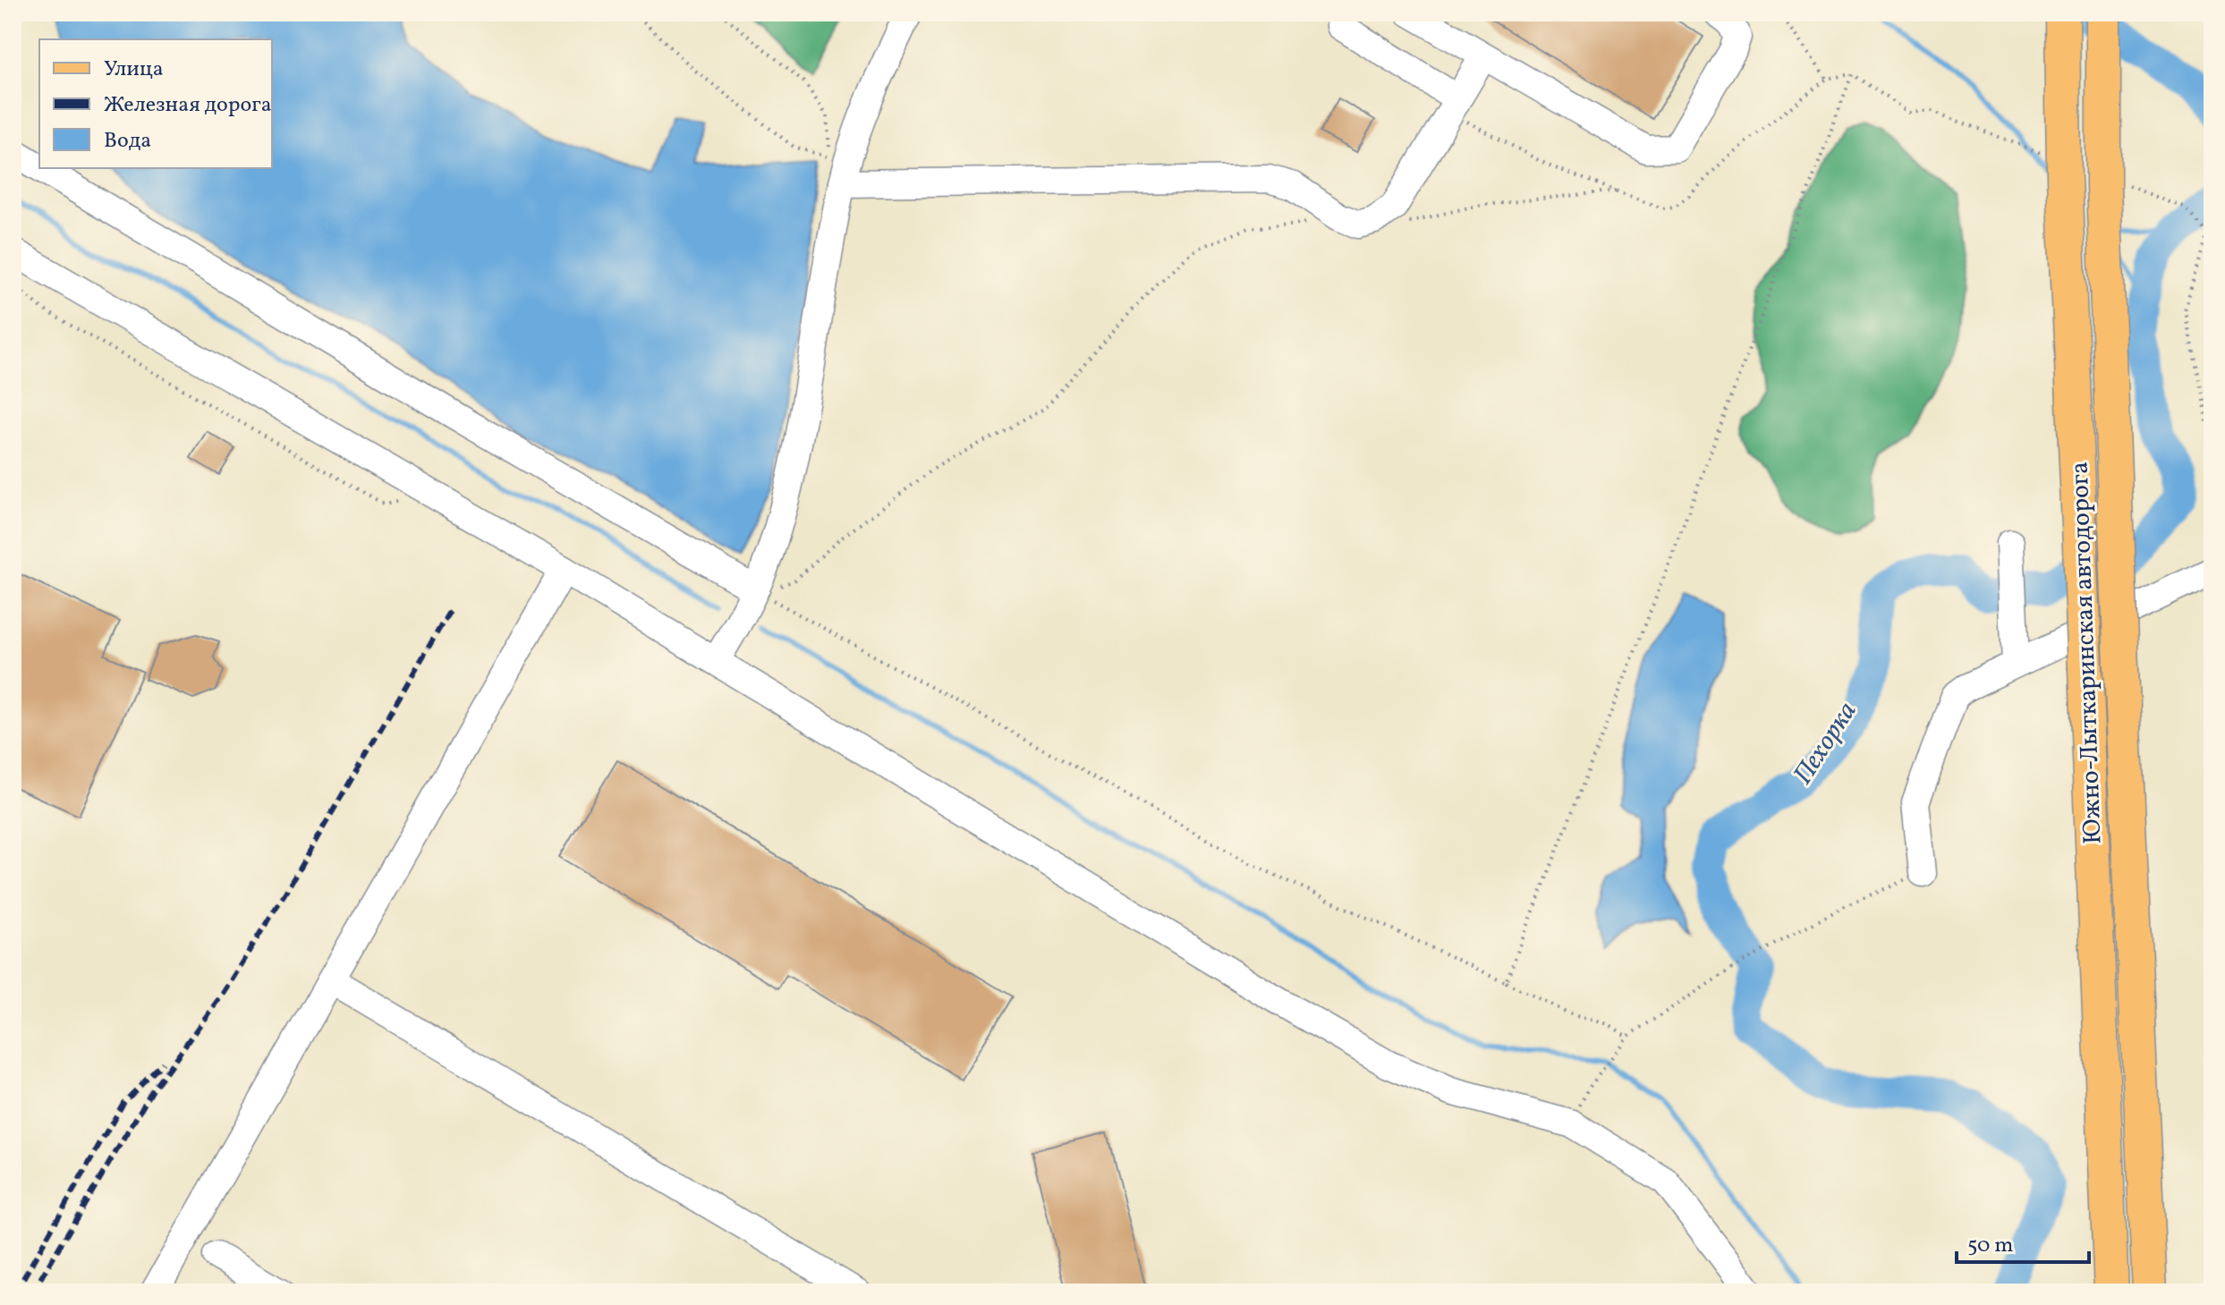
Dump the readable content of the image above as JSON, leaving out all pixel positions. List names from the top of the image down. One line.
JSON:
{"streets":{"main road":["Южно-Лыткаринская автодорога"]},"water":["Пехорка"],"legend":["Улица","Железная дорога","Вода"],"scale_bar":"50 m"}
